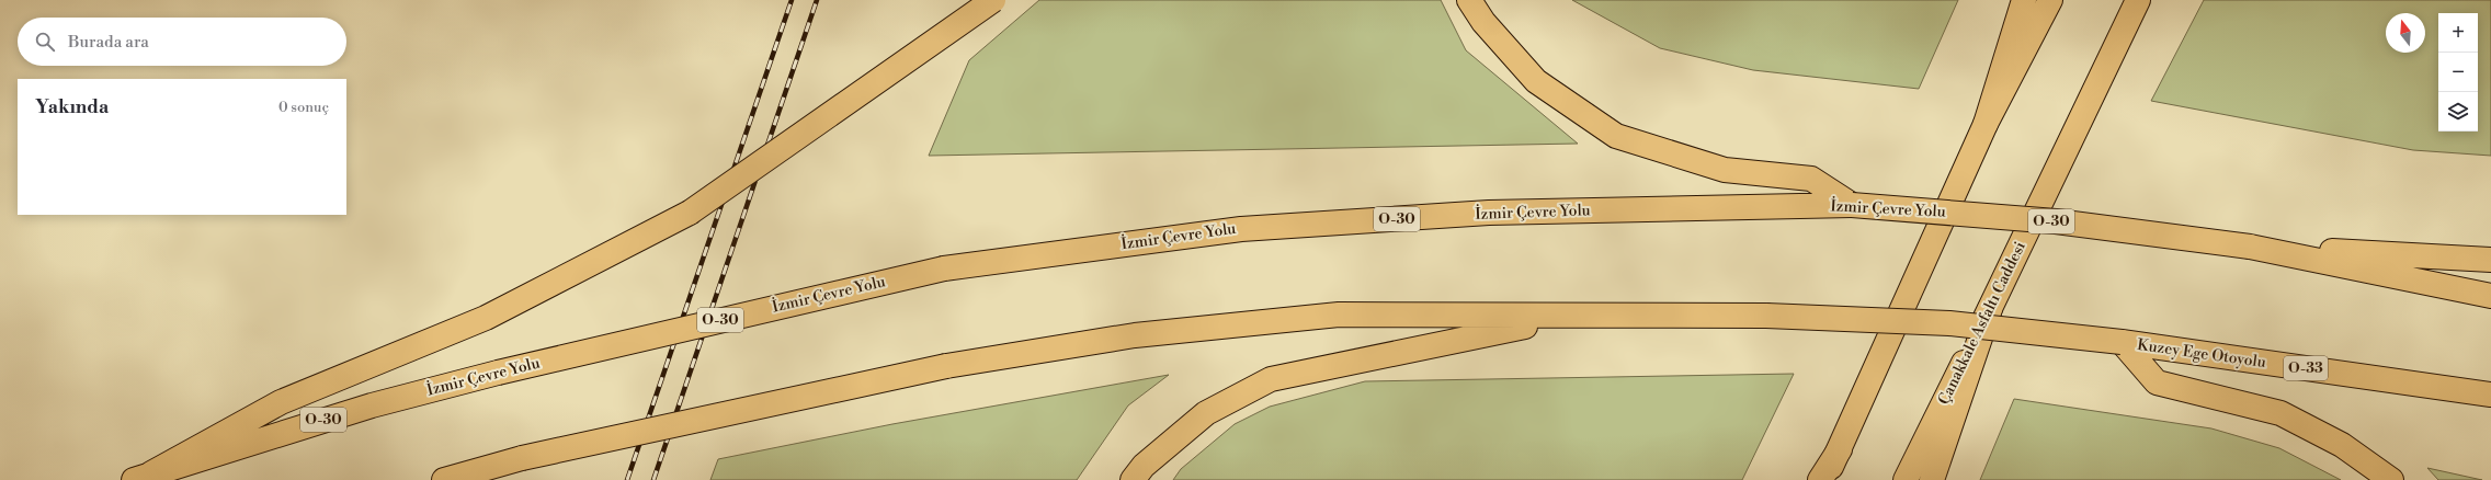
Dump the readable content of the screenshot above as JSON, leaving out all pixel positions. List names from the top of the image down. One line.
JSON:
{"streets":{"highway":["İzmir Çevre Yolu","O-30","Çanakkale Asfaltı Caddesi","Kuzey Ege Otoyolu","O-33"]},"north":"top","page":{"map_buttons":["+","−"],"search":"Burada ara","heading":["Yakında","0 sonuç"]}}
